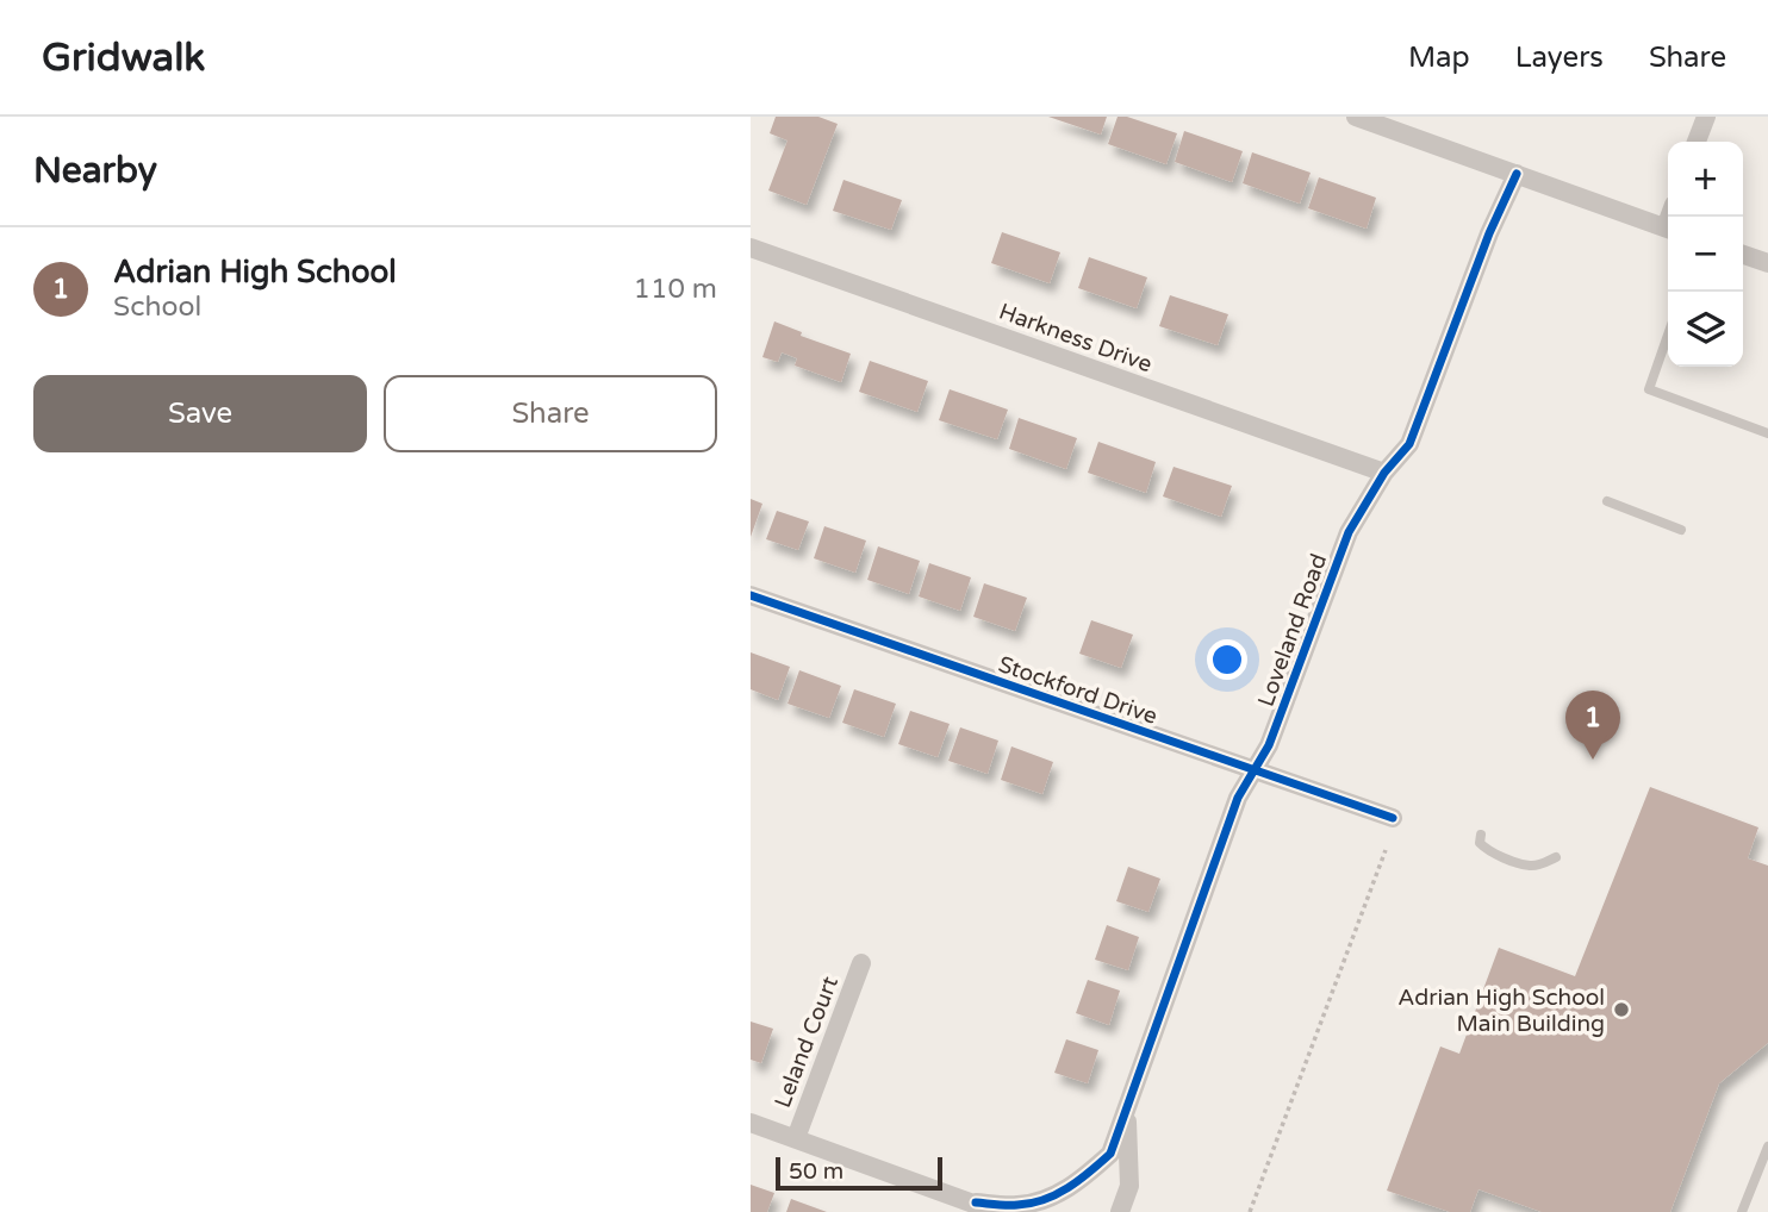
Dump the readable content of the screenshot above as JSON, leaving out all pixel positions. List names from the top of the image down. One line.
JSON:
{"streets":{"street":["Harkness Drive","Loveland Road","Stockford Drive","Leland Court"]},"crossings":[["Harkness Drive","Loveland Road"],["Loveland Road","Stockford Drive"],["Loveland Road","Leland Court"]],"places":["Adrian High School Main Building"],"scale_bar":"50 m","page":{"header":"Gridwalk","nav":["Map","Layers","Share"],"heading":"Nearby","map_buttons":["+","−"],"list":[{"mark":"1","name":"Adrian High School","note":"School","value":"110 m"}],"buttons":["Save","Share"],"pins":"1","scale":"50 m"}}
